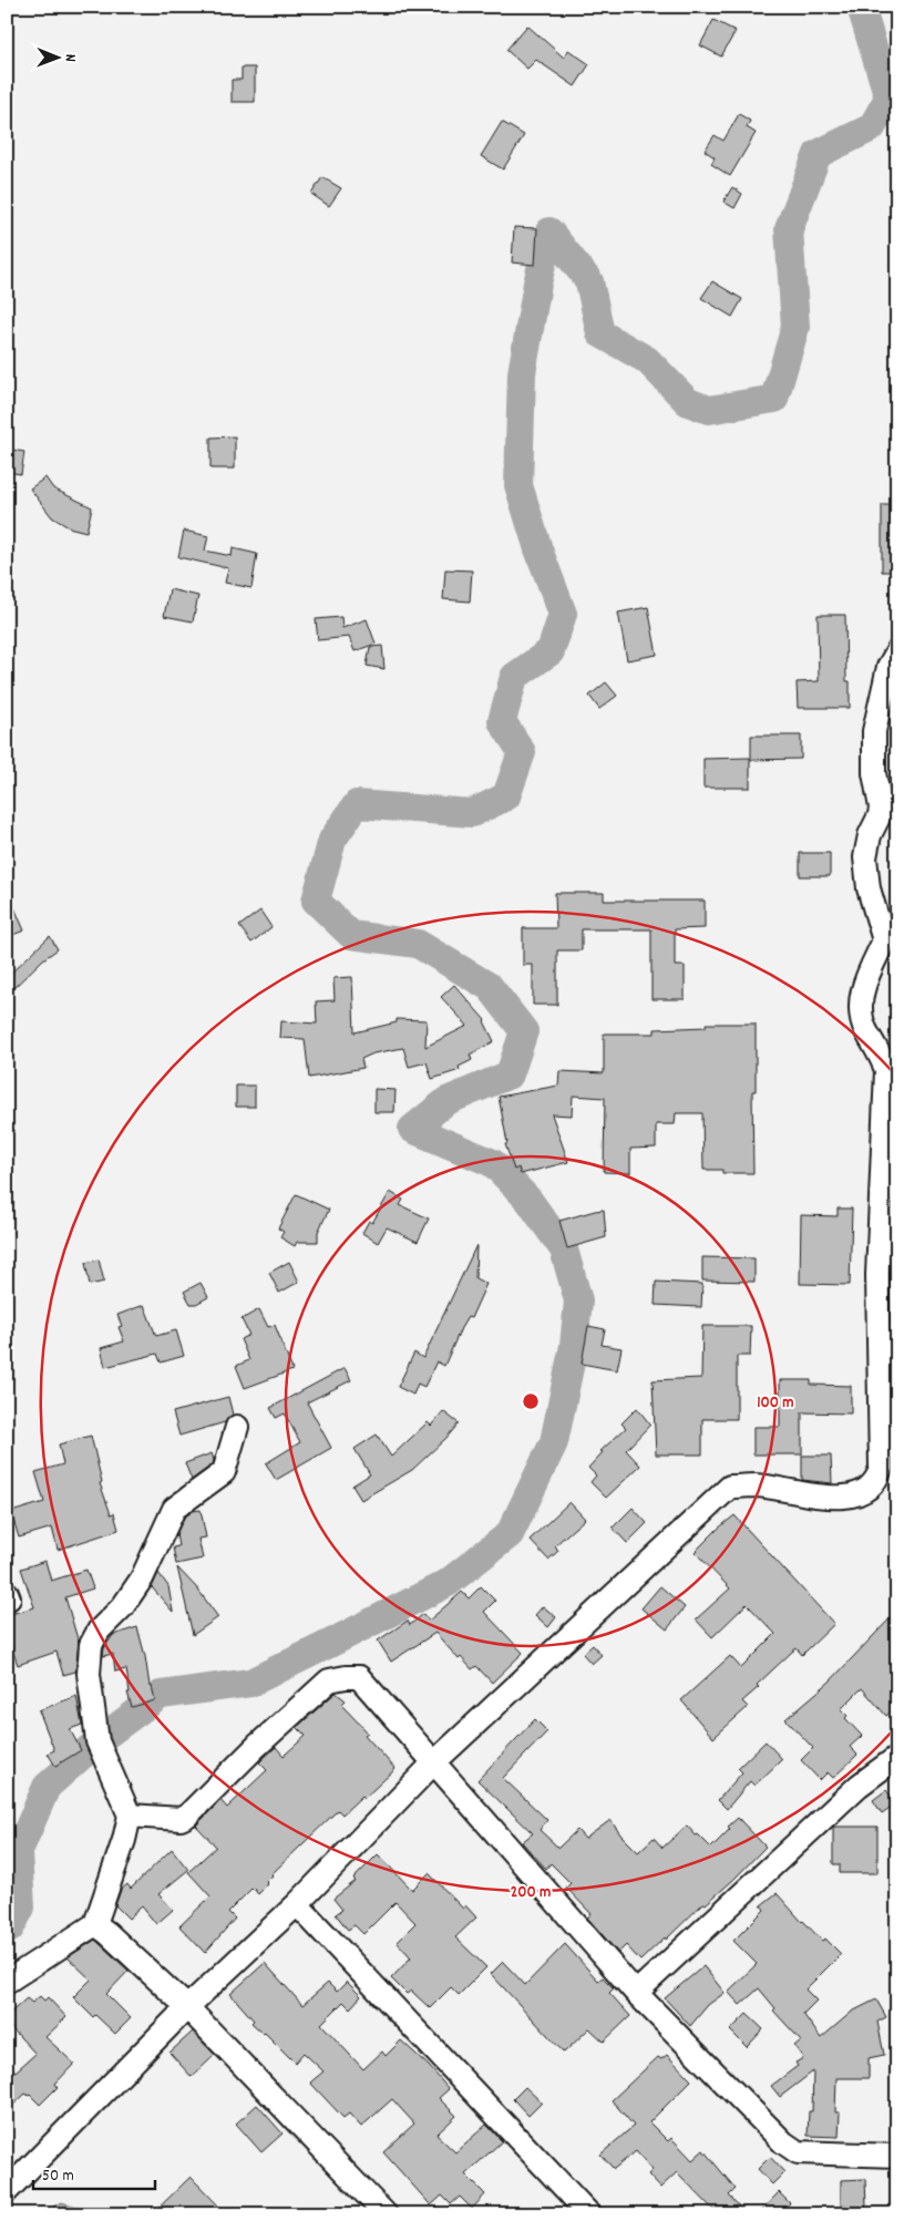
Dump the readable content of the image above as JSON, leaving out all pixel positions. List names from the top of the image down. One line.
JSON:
{"scale_bar":"50 m","north":"right","rings":["100 m","200 m"]}
